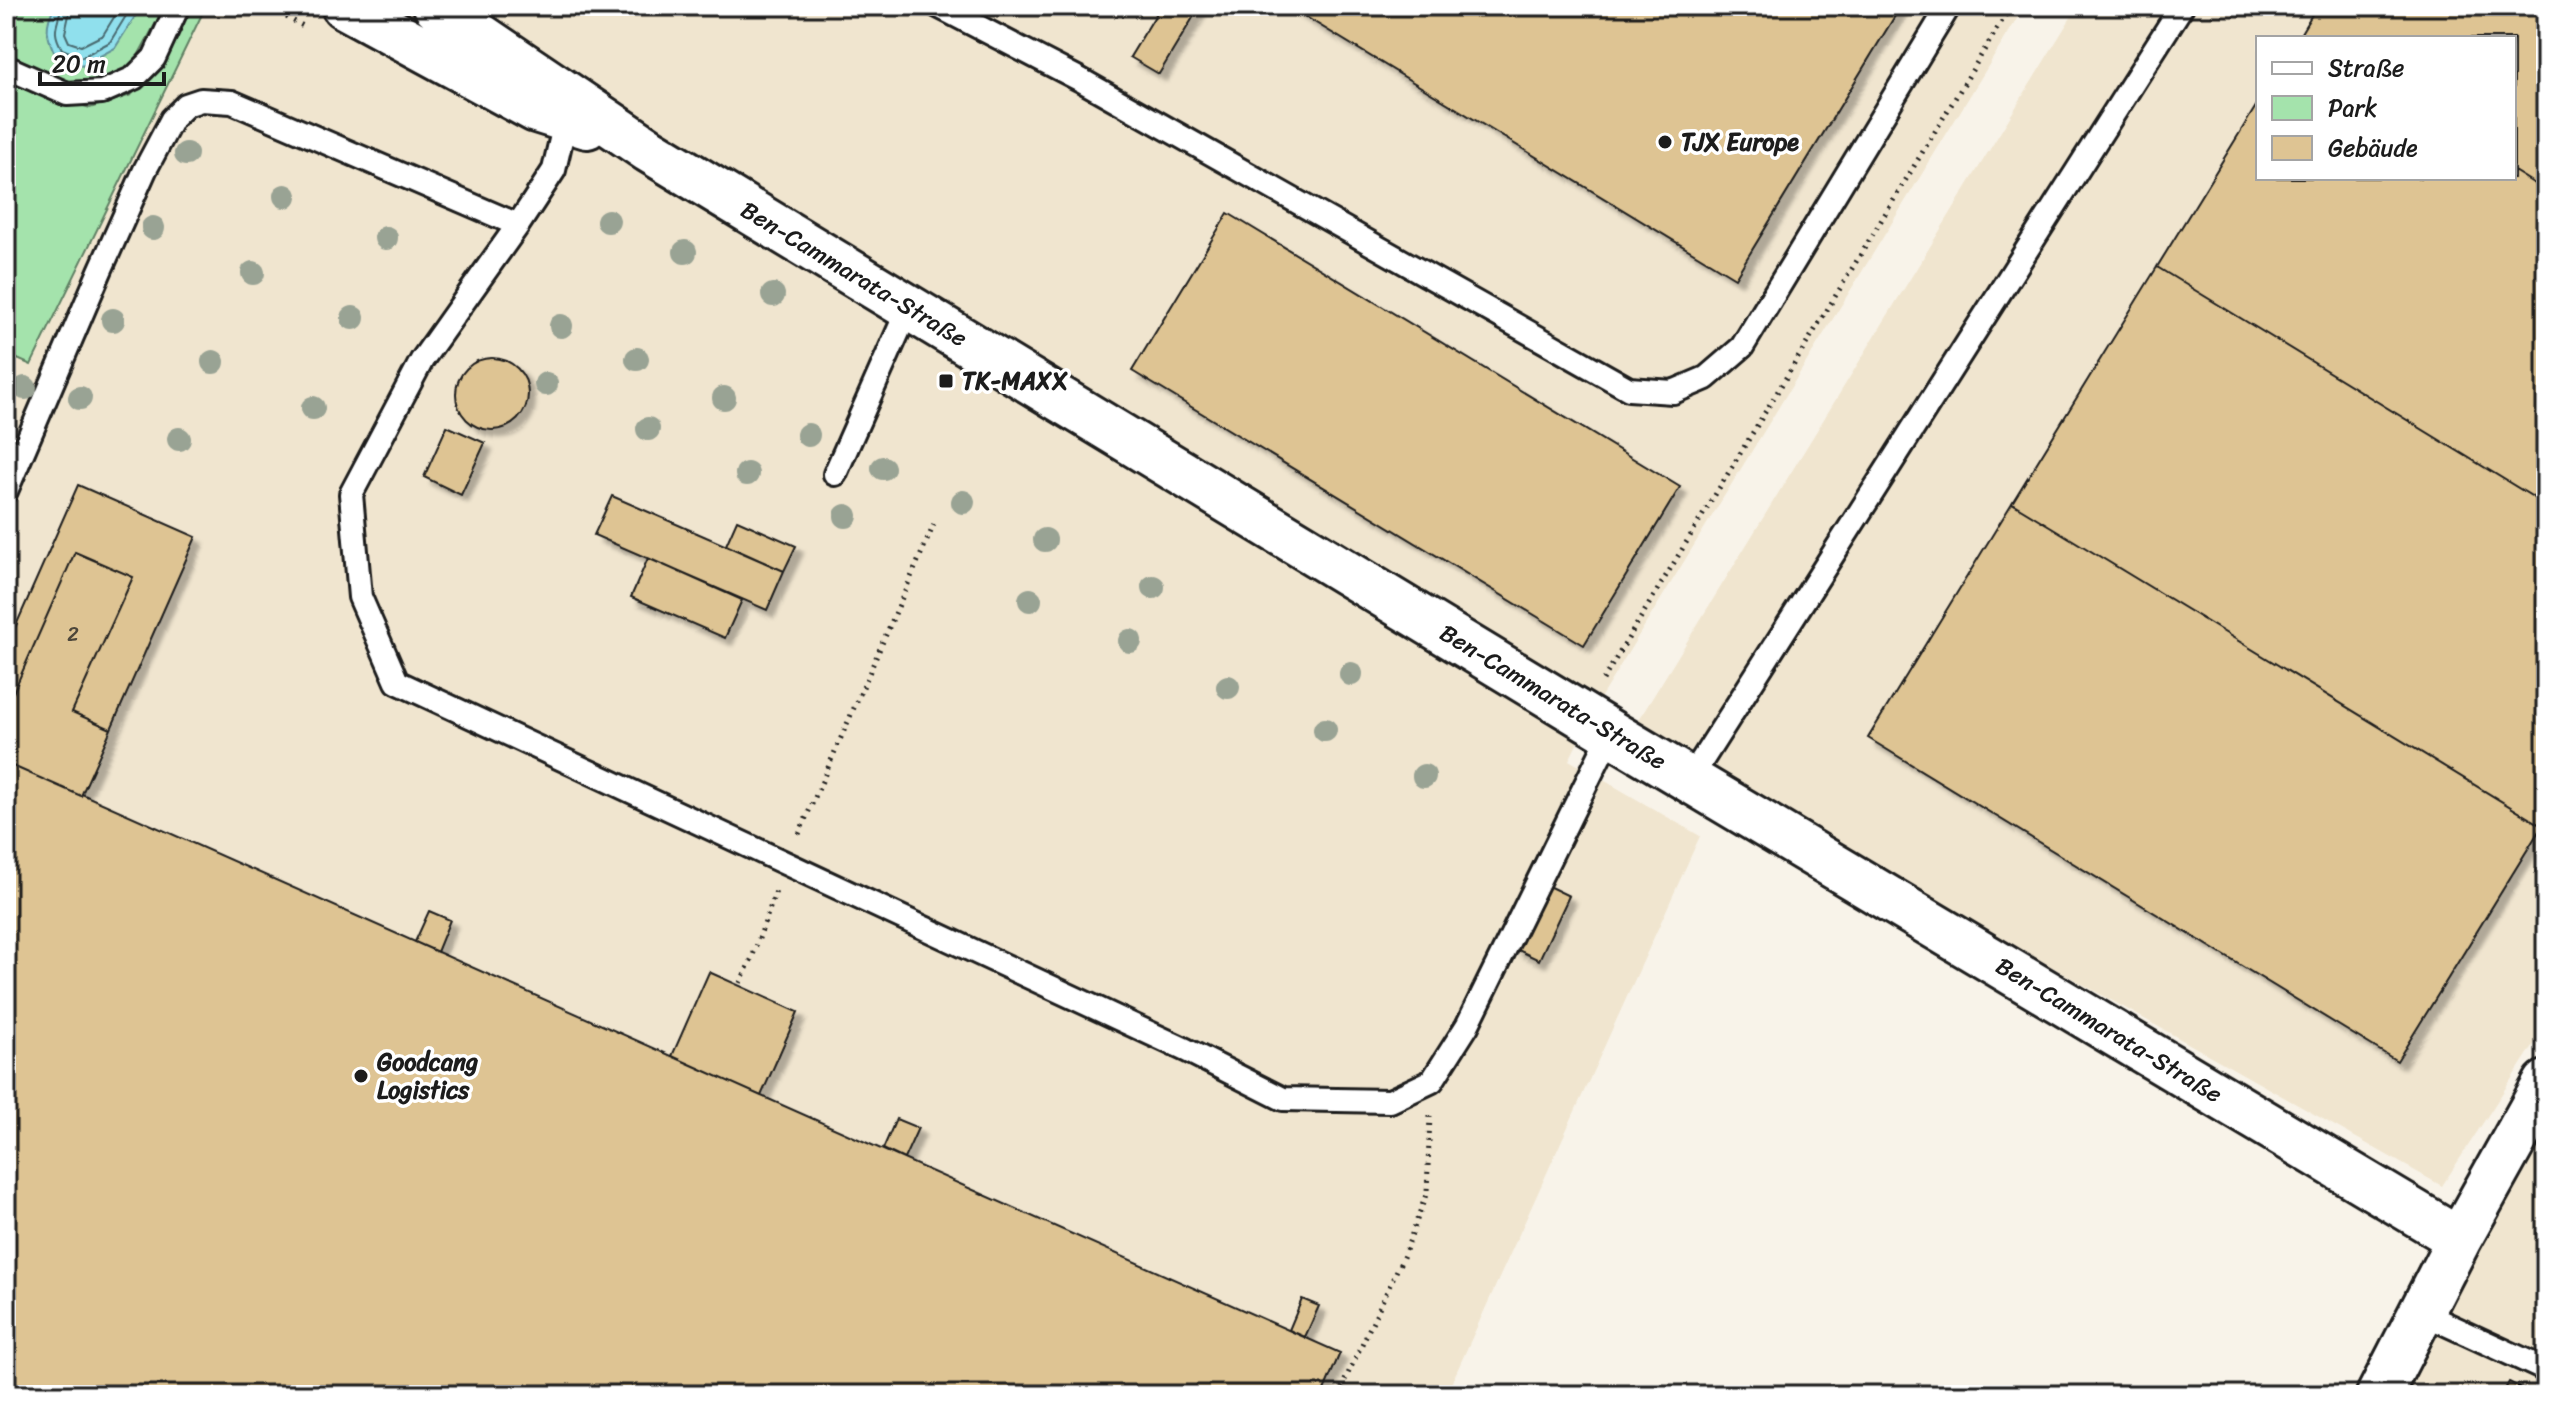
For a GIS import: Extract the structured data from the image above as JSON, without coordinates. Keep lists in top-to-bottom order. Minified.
{"streets":{"street":["Ben-Cammarata-Straße"]},"places":{"other":["TJX Europe","Goodcang Logistics"],"transit":["TK-MAXX"]},"house_numbers":["2"],"legend":["Straße","Park","Gebäude"],"scale_bar":"20 m"}
